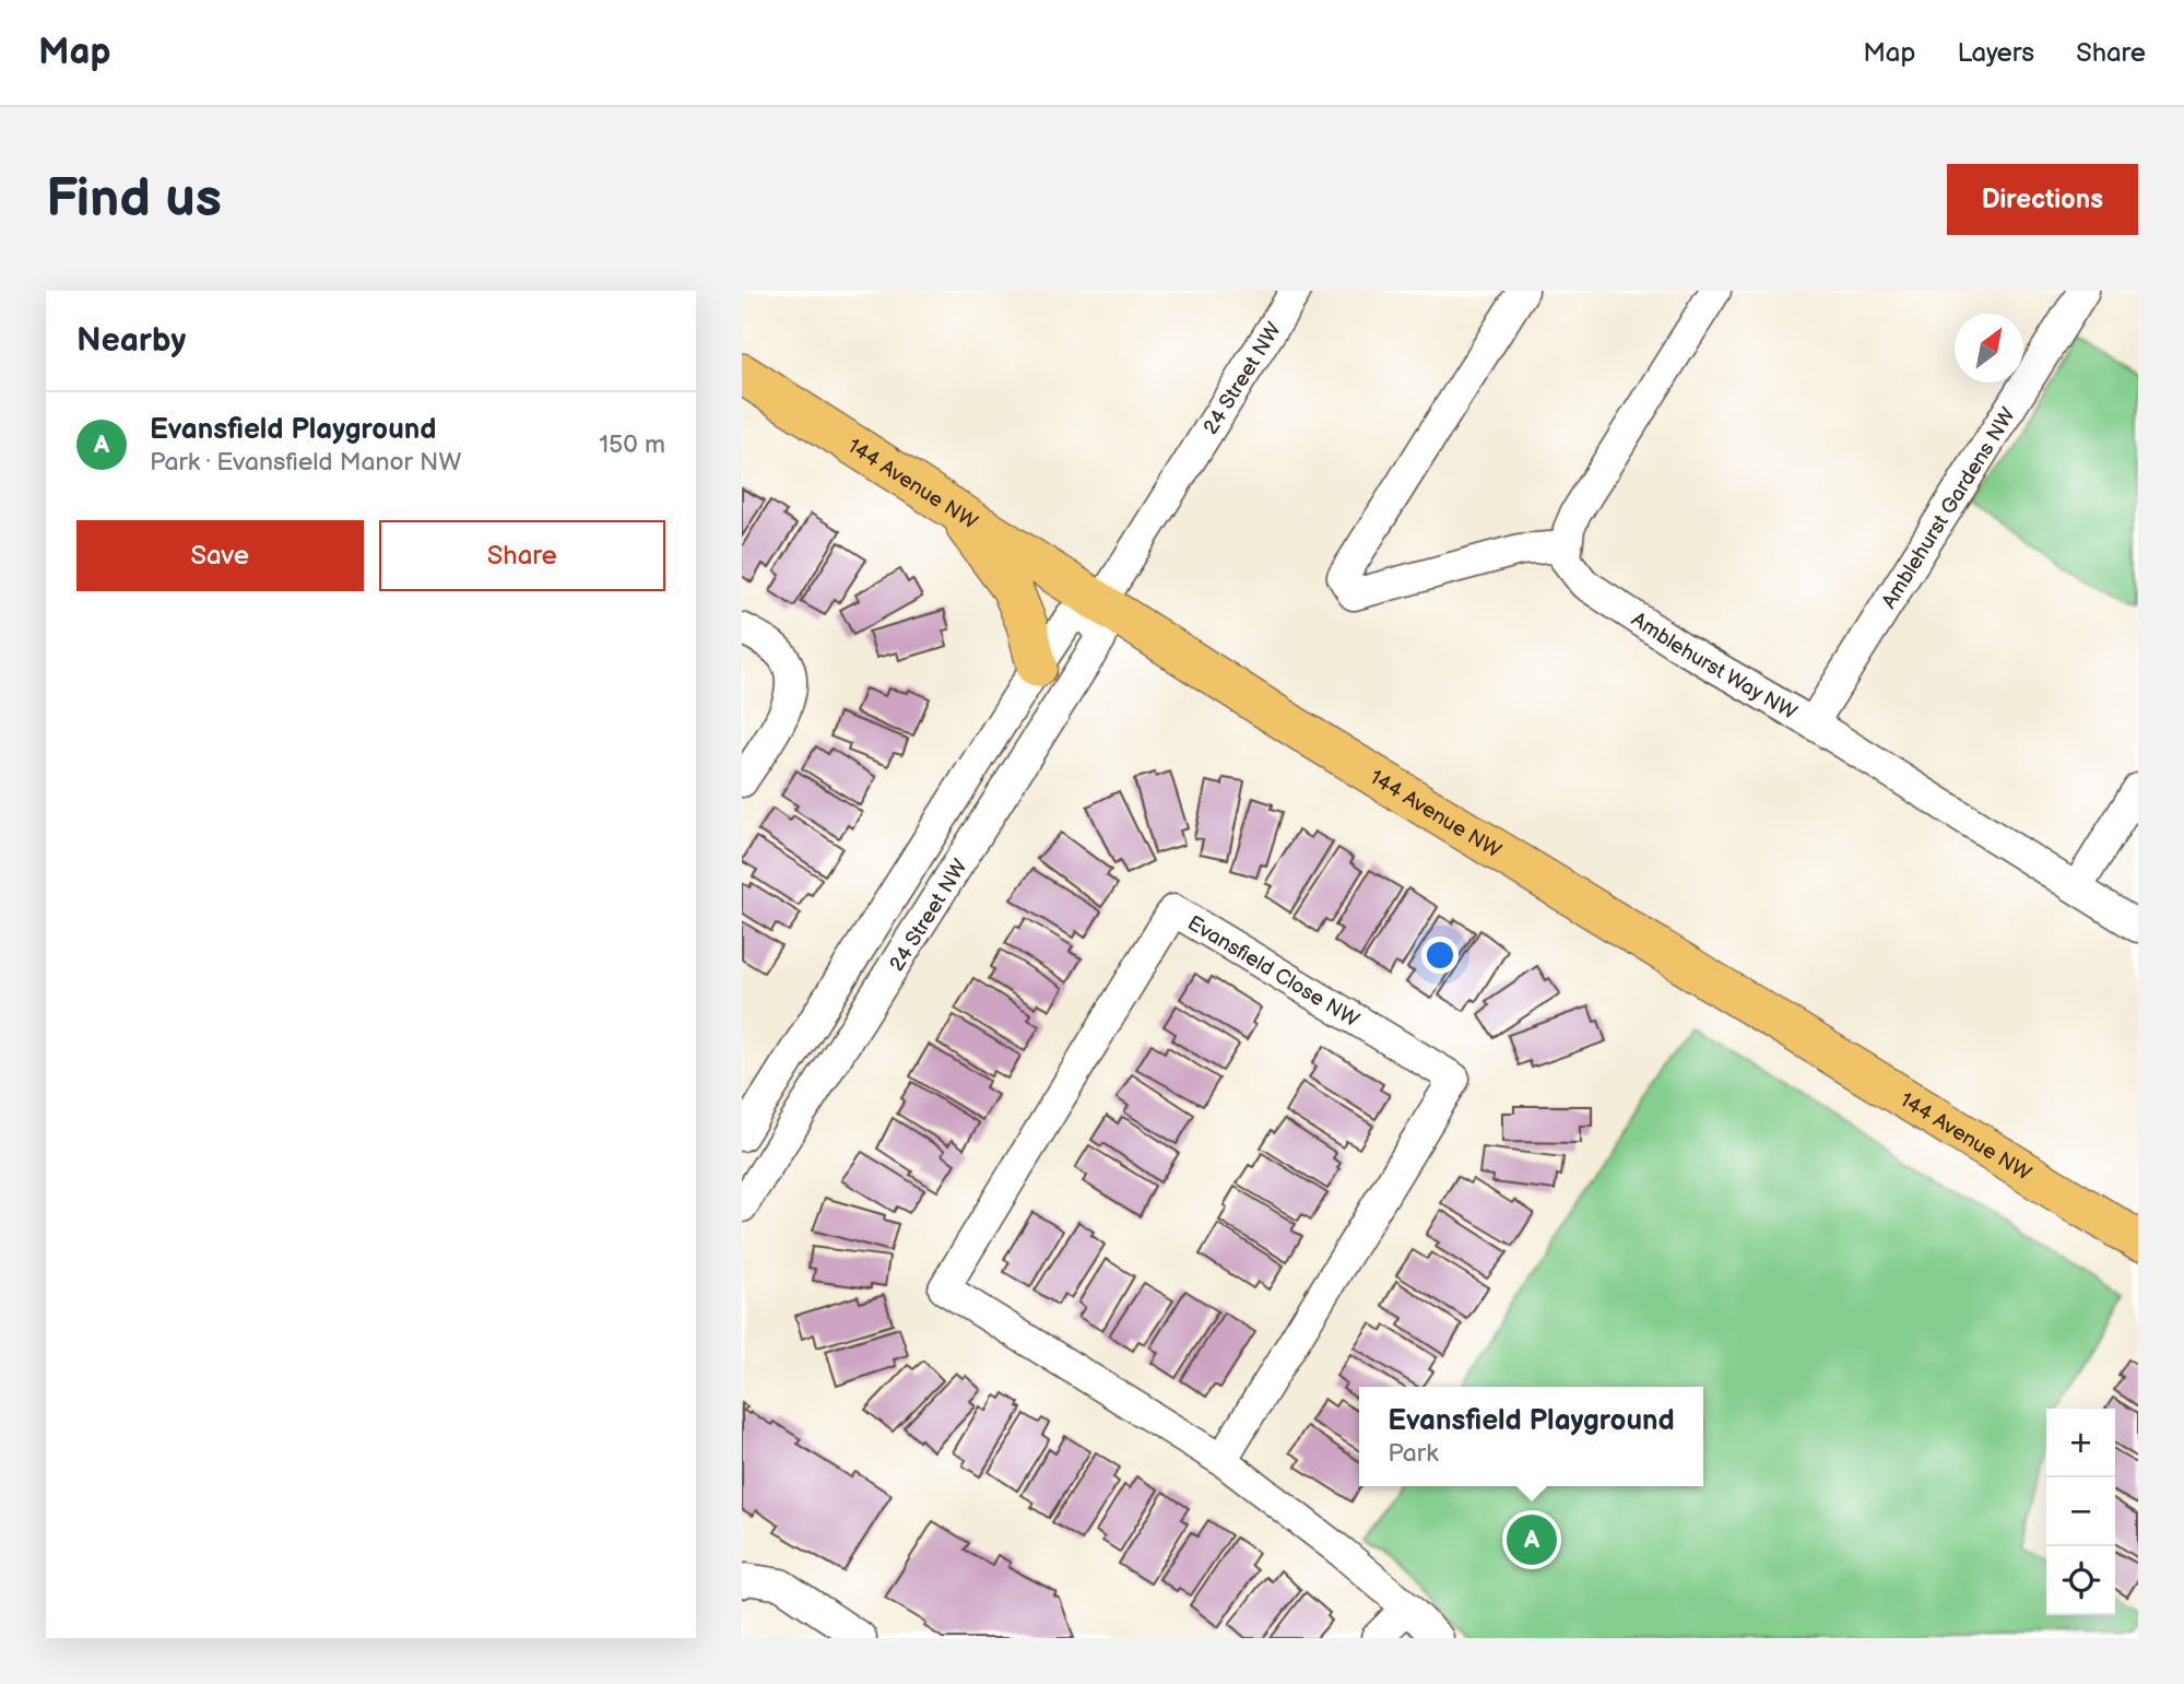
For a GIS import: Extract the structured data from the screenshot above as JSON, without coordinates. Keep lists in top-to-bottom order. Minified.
{"streets":{"main road":["144 Avenue NW"],"street":["24 Street NW","Amblehurst Gardens NW","Amblehurst Way NW","Evansfield Close NW"]},"crossings":[["24 Street NW","144 Avenue NW"],["Amblehurst Gardens NW","Amblehurst Way NW"]],"north":"top right","page":{"header":"Map","nav":["Map","Layers","Share"],"buttons":["Directions",["Save","Share"]],"title":"Find us","heading":"Nearby","list":[{"mark":"A","name":"Evansfield Playground","note":"Park · Evansfield Manor NW","value":"150 m"}],"popup":["Evansfield Playground","Park"],"map_buttons":["+","−"],"pins":"A"}}
